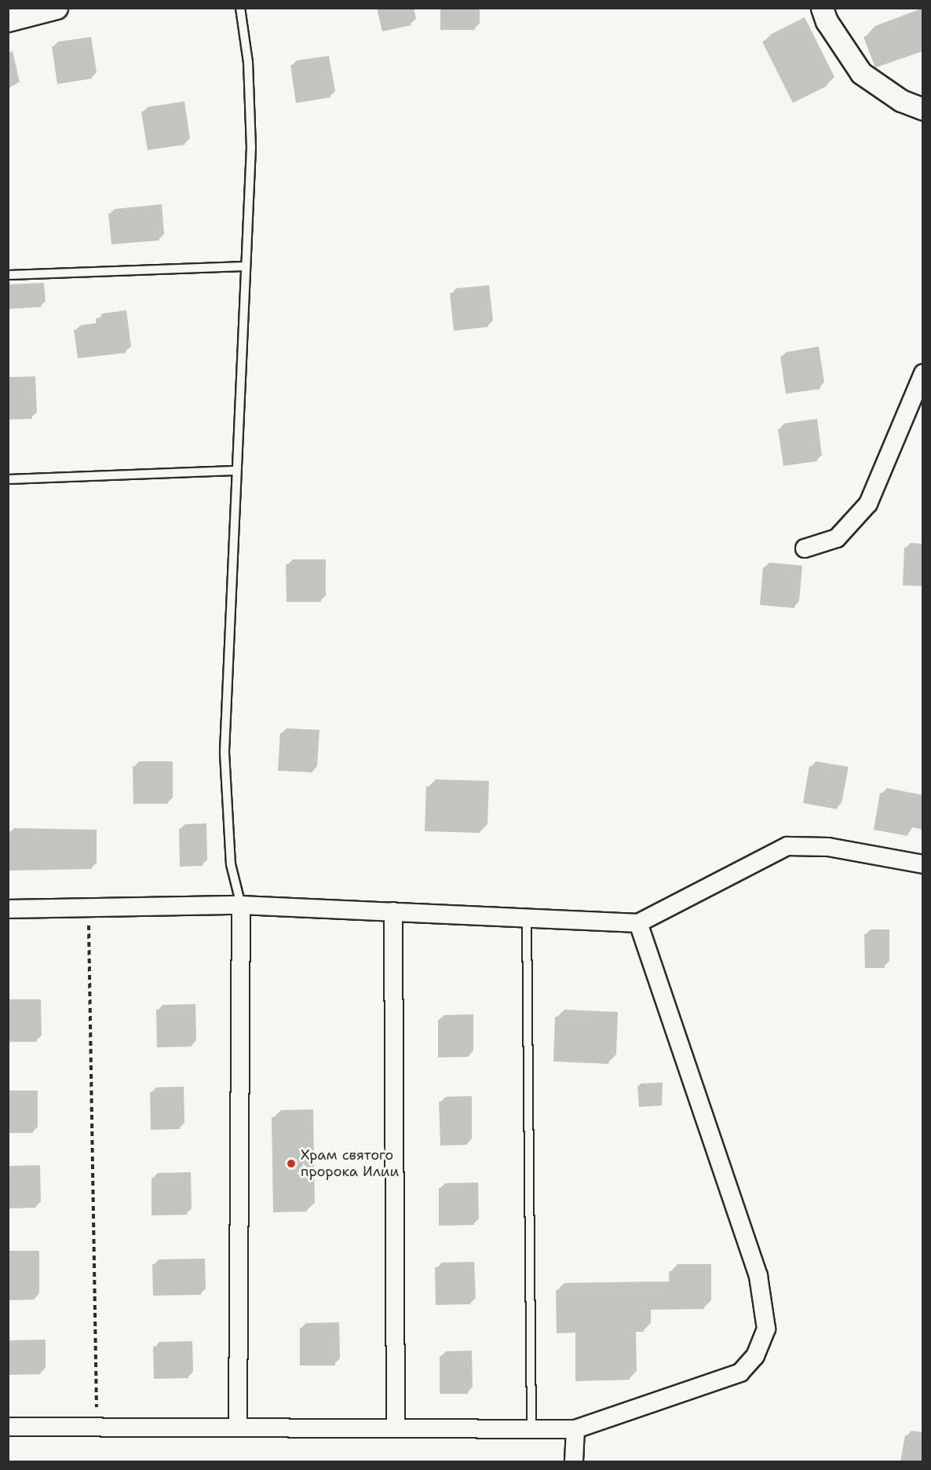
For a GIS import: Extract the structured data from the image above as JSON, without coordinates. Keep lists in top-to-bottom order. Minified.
{"places":["Храм святого пророка Илии"]}
